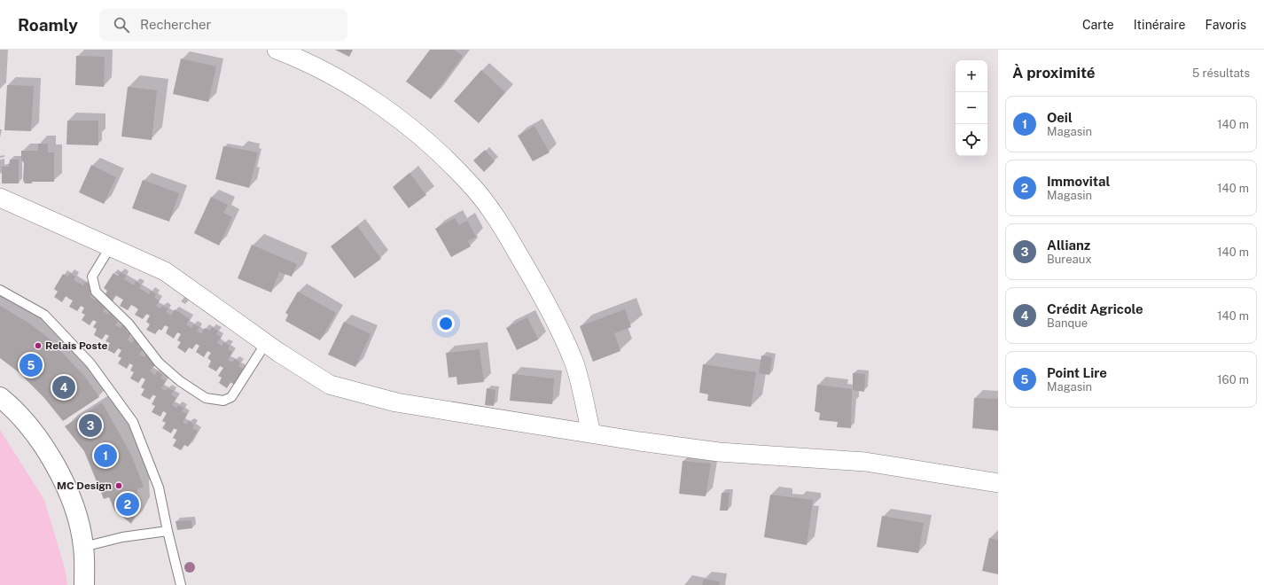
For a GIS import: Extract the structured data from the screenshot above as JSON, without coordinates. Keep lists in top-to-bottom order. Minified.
{"places":["Relais Poste","MC Design"],"page":{"header":"Roamly","search":"Rechercher","nav":["Carte","Itinéraire","Favoris"],"heading":["À proximité","5 résultats"],"map_buttons":["+","−"],"list":[{"mark":"1","name":"Oeil","note":"Magasin","value":"140 m"},{"mark":"2","name":"Immovital","note":"Magasin","value":"140 m"},{"mark":"3","name":"Allianz","note":"Bureaux","value":"140 m"},{"mark":"4","name":"Crédit Agricole","note":"Banque","value":"140 m"},{"mark":"5","name":"Point Lire","note":"Magasin","value":"160 m"}],"pins":["5","4","3","1","2"]}}
